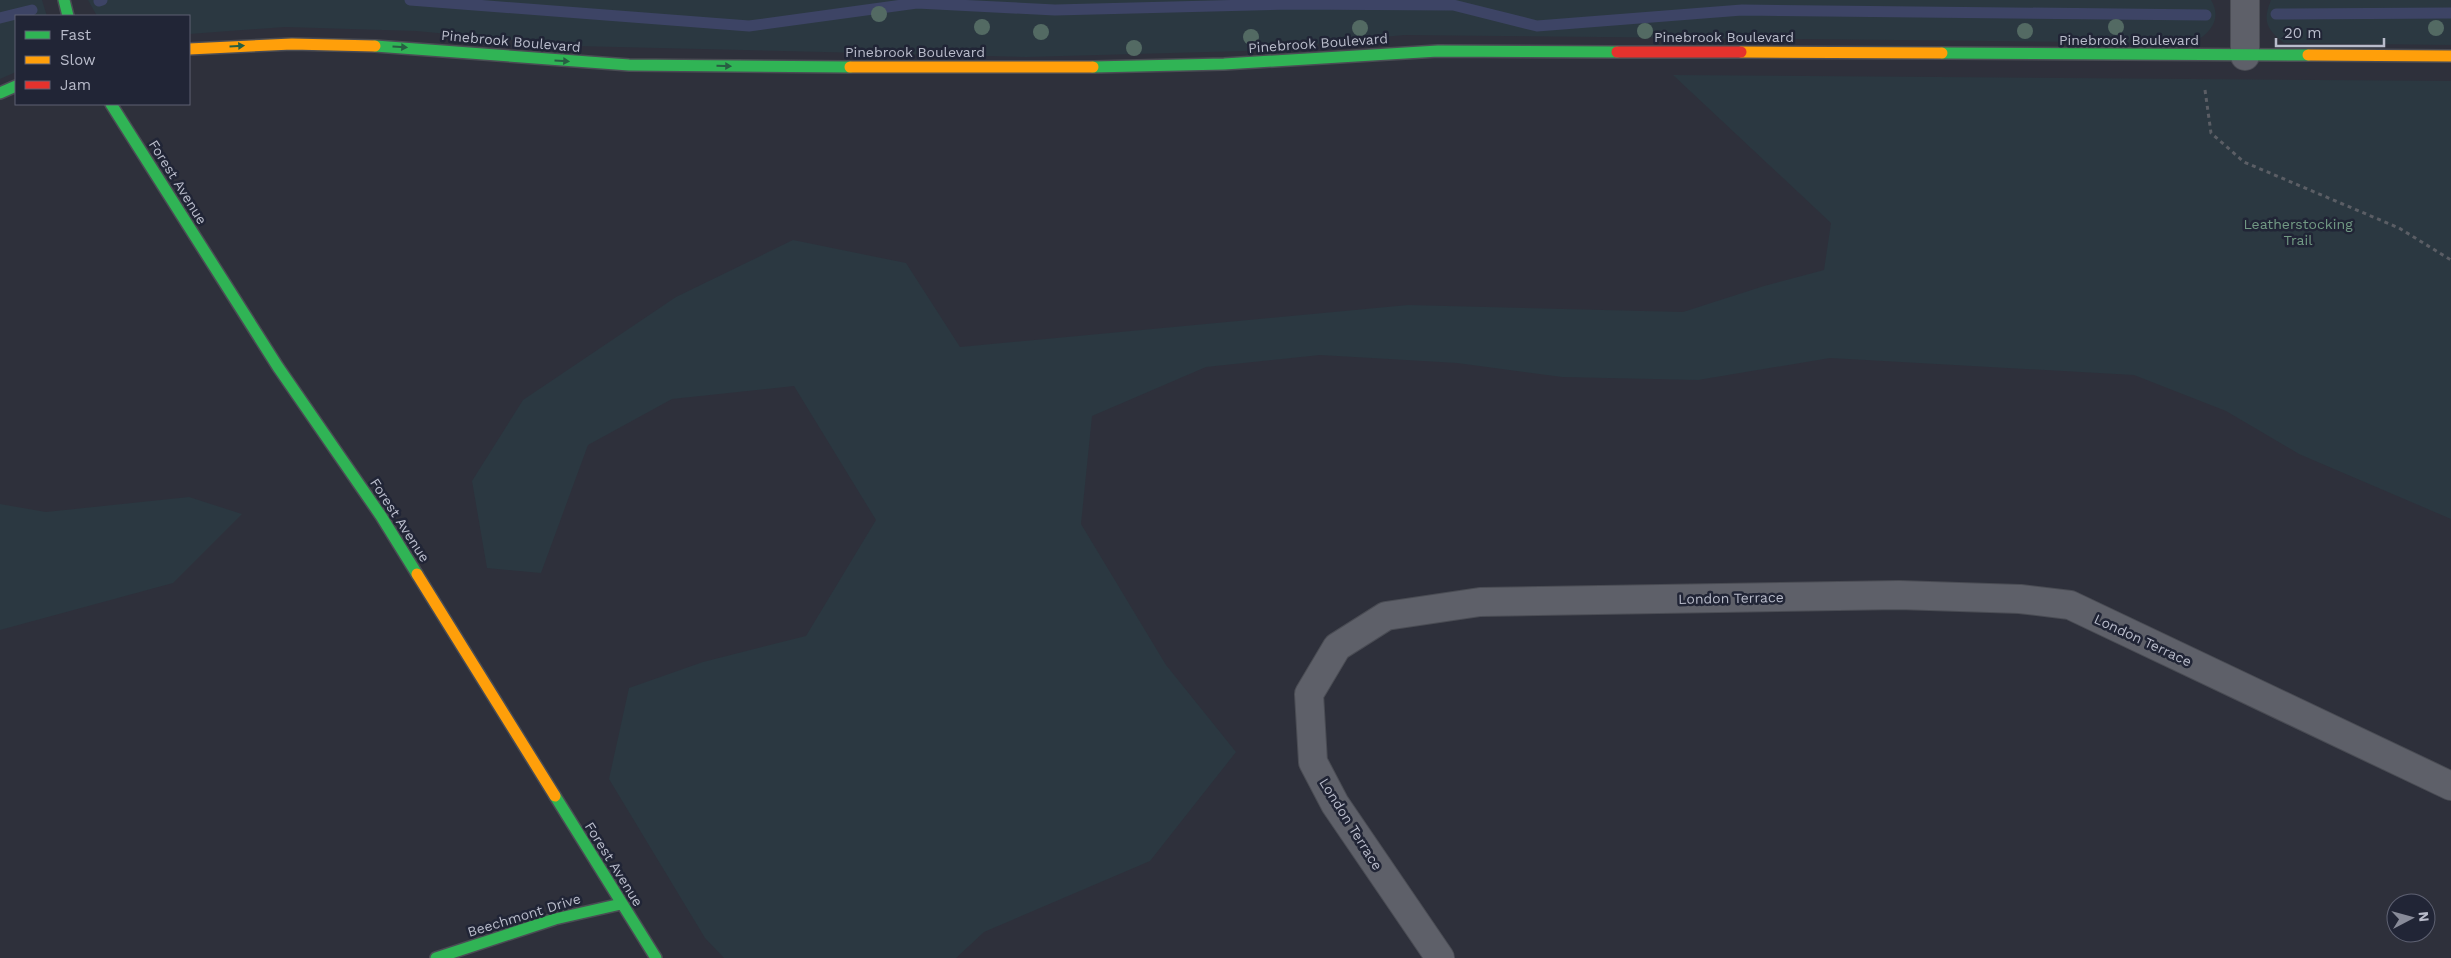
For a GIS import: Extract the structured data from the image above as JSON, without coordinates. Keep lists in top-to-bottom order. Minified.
{"streets":{"street":["Pinebrook Boulevard","Forest Avenue","London Terrace","Beechmont Drive"]},"crossings":[["Forest Avenue","Beechmont Drive"]],"one_way":["Pinebrook Boulevard"],"parks":["Leatherstocking Trail"],"legend":["Fast","Slow","Jam"],"scale_bar":"20 m","north":"right"}
